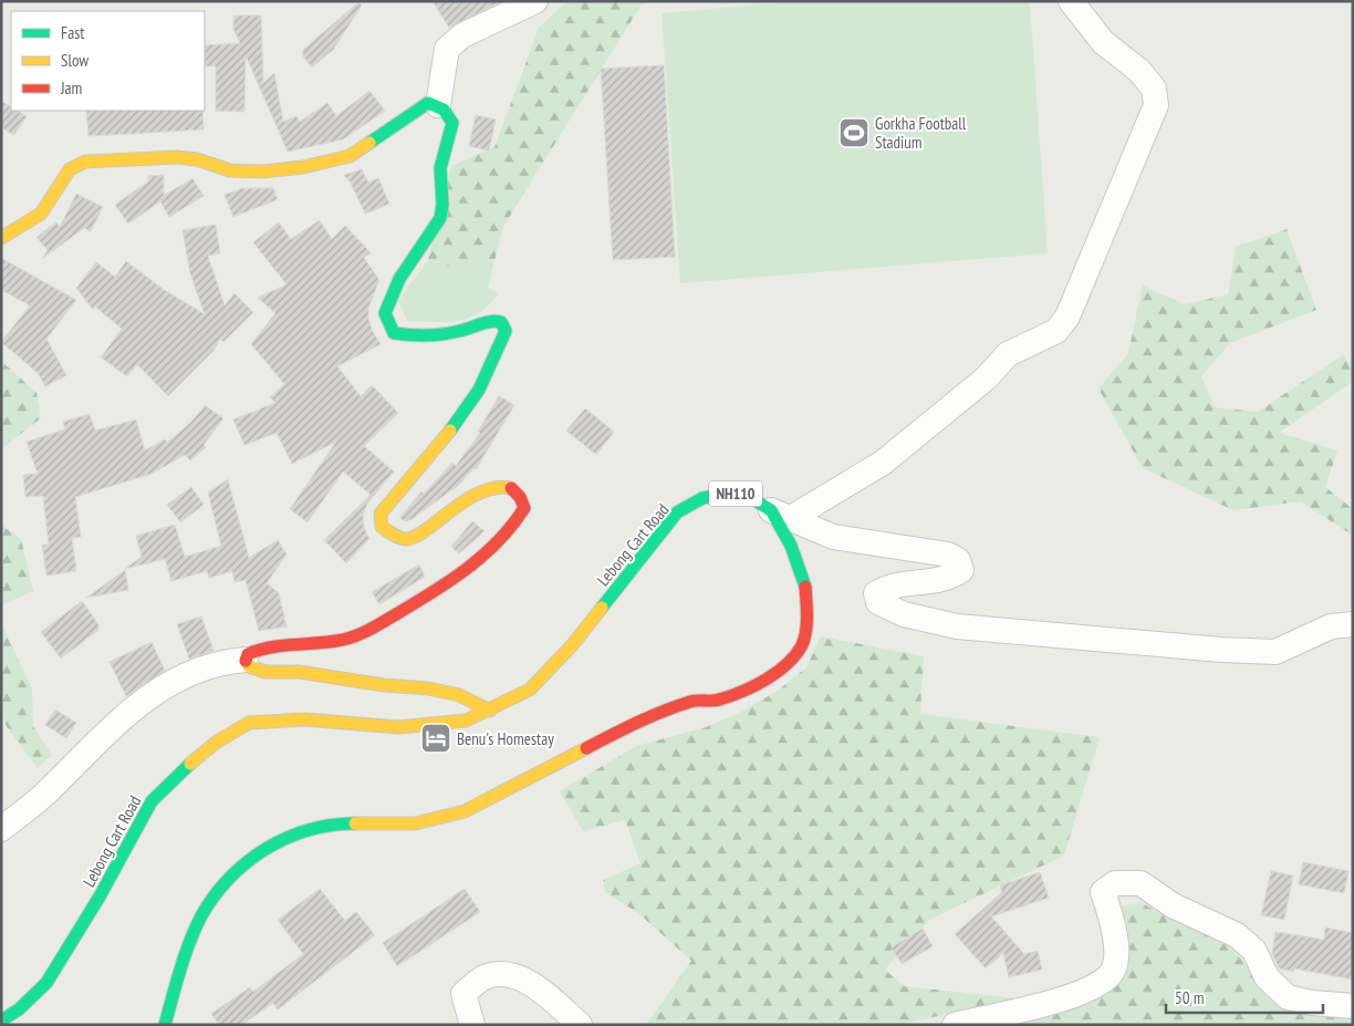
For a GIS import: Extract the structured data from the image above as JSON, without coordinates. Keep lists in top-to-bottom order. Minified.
{"streets":{"main road":["NH110","Lebong Cart Road"]},"crossings":[["NH110","Lebong Cart Road"]],"places":{"sports":["Gorkha Football Stadium"],"hotel":["Benu's Homestay"]},"legend":["Fast","Slow","Jam"],"scale_bar":"50 m"}
